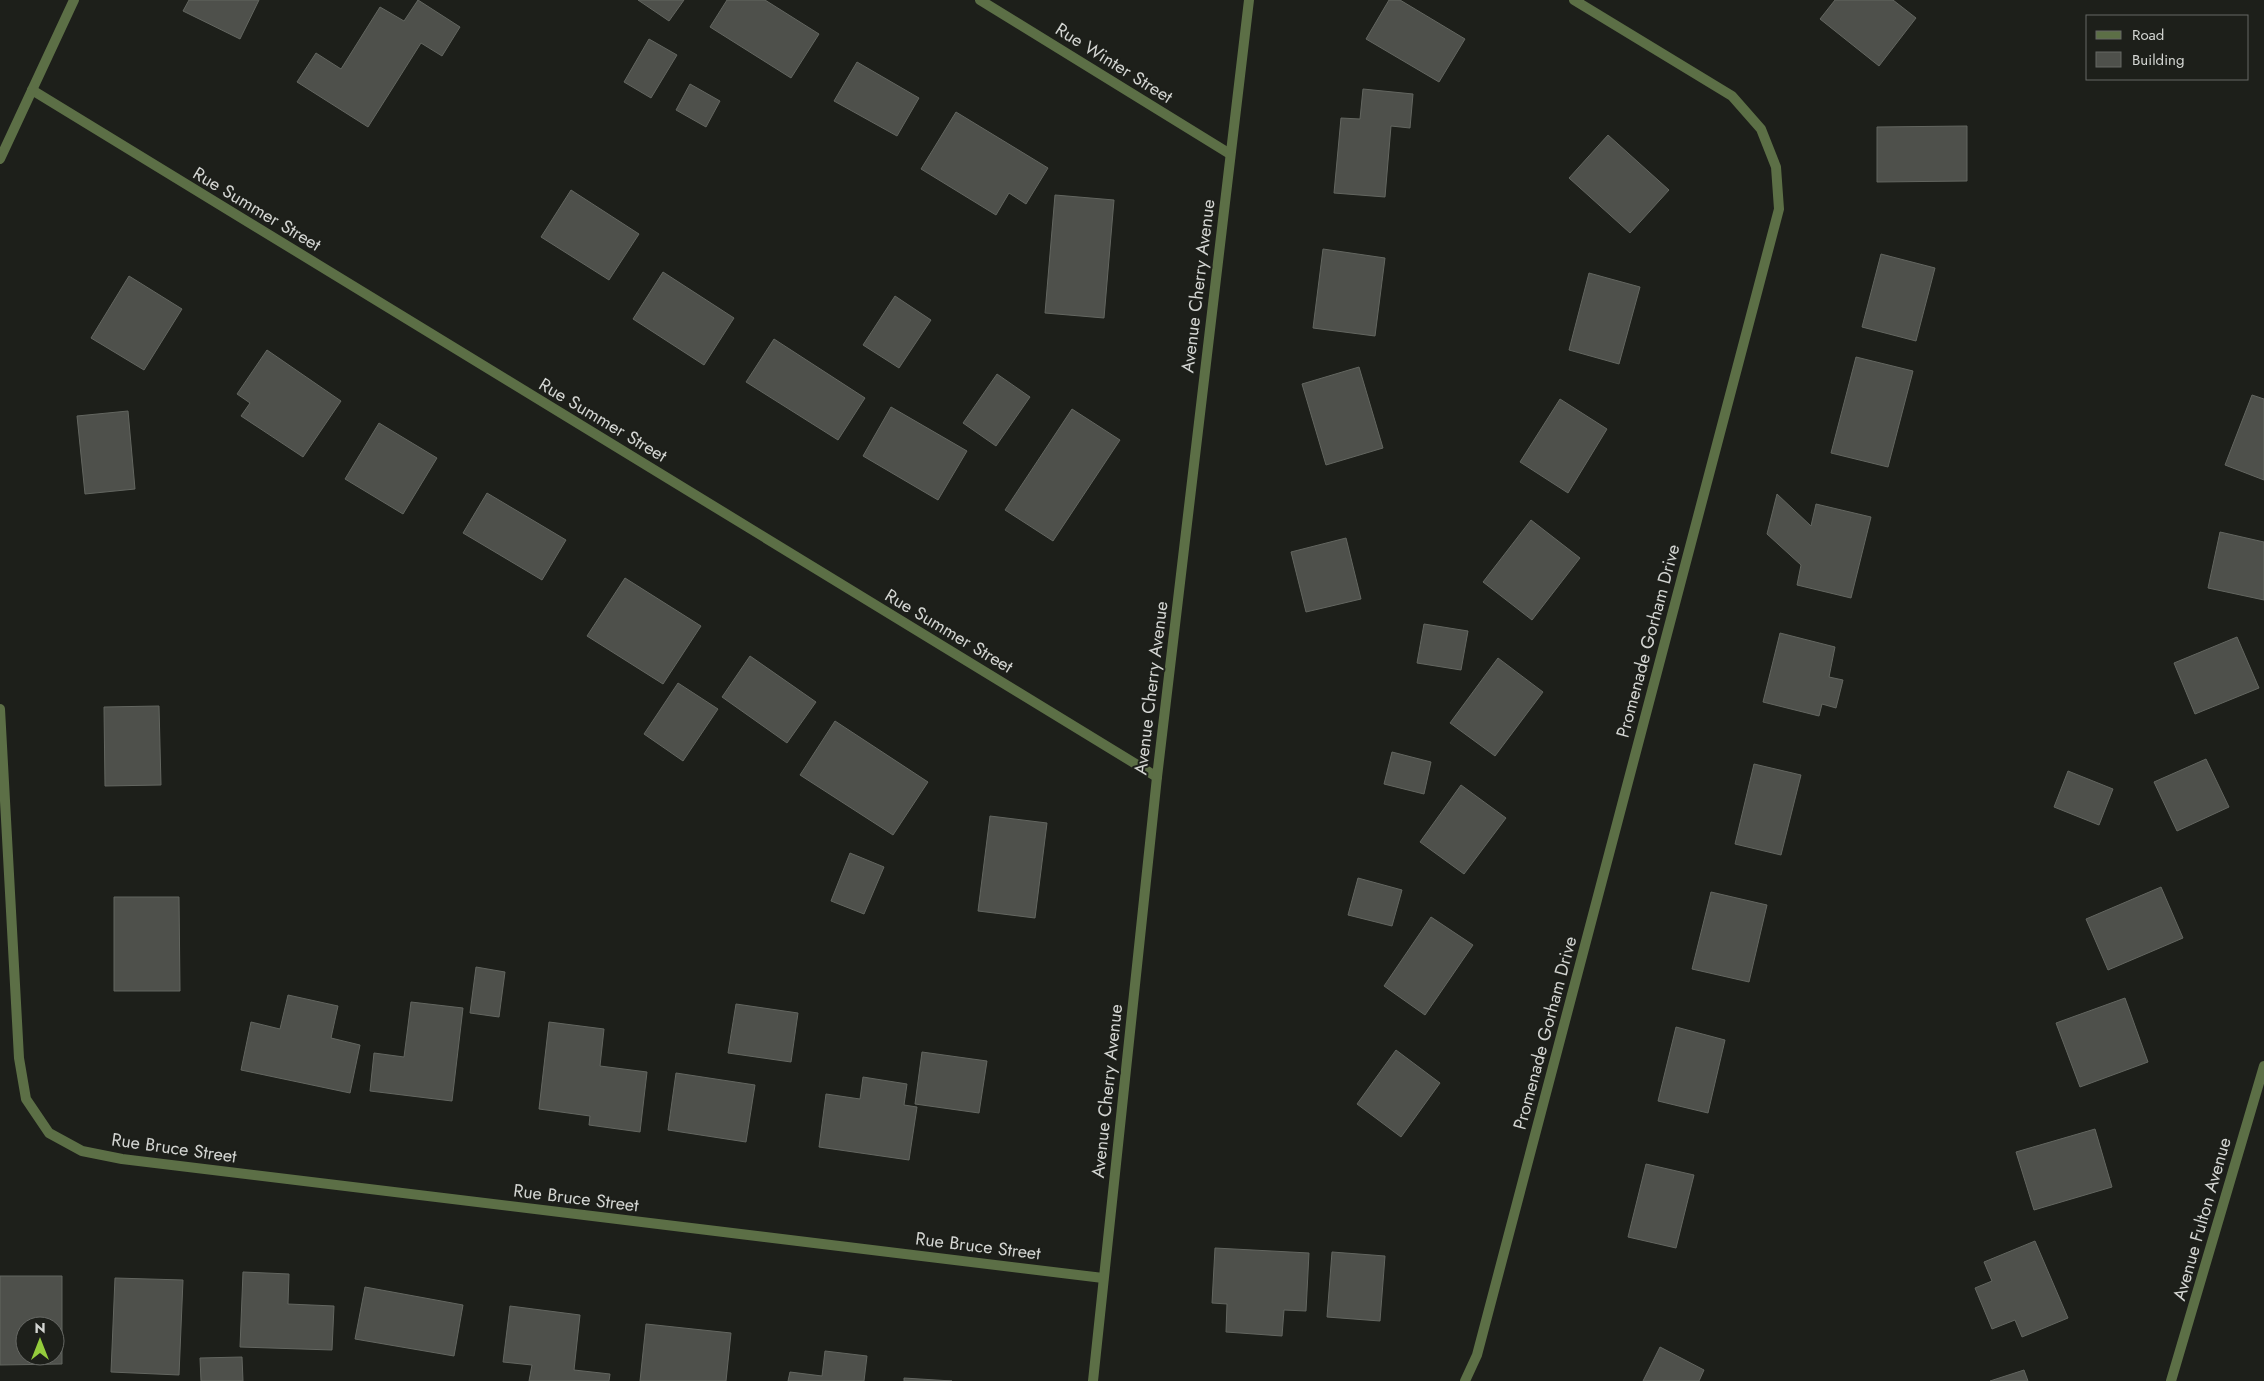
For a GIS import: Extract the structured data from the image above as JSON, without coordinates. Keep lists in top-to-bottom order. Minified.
{"streets":{"street":["Rue Winter Street","Rue Summer Street","Avenue Cherry Avenue","Promenade Gorham Drive","Rue Bruce Street","Avenue Fulton Avenue"]},"crossings":[["Rue Winter Street","Avenue Cherry Avenue"],["Rue Summer Street","Avenue Cherry Avenue"],["Avenue Cherry Avenue","Rue Bruce Street"]],"legend":["Road","Building"],"north":"top"}
